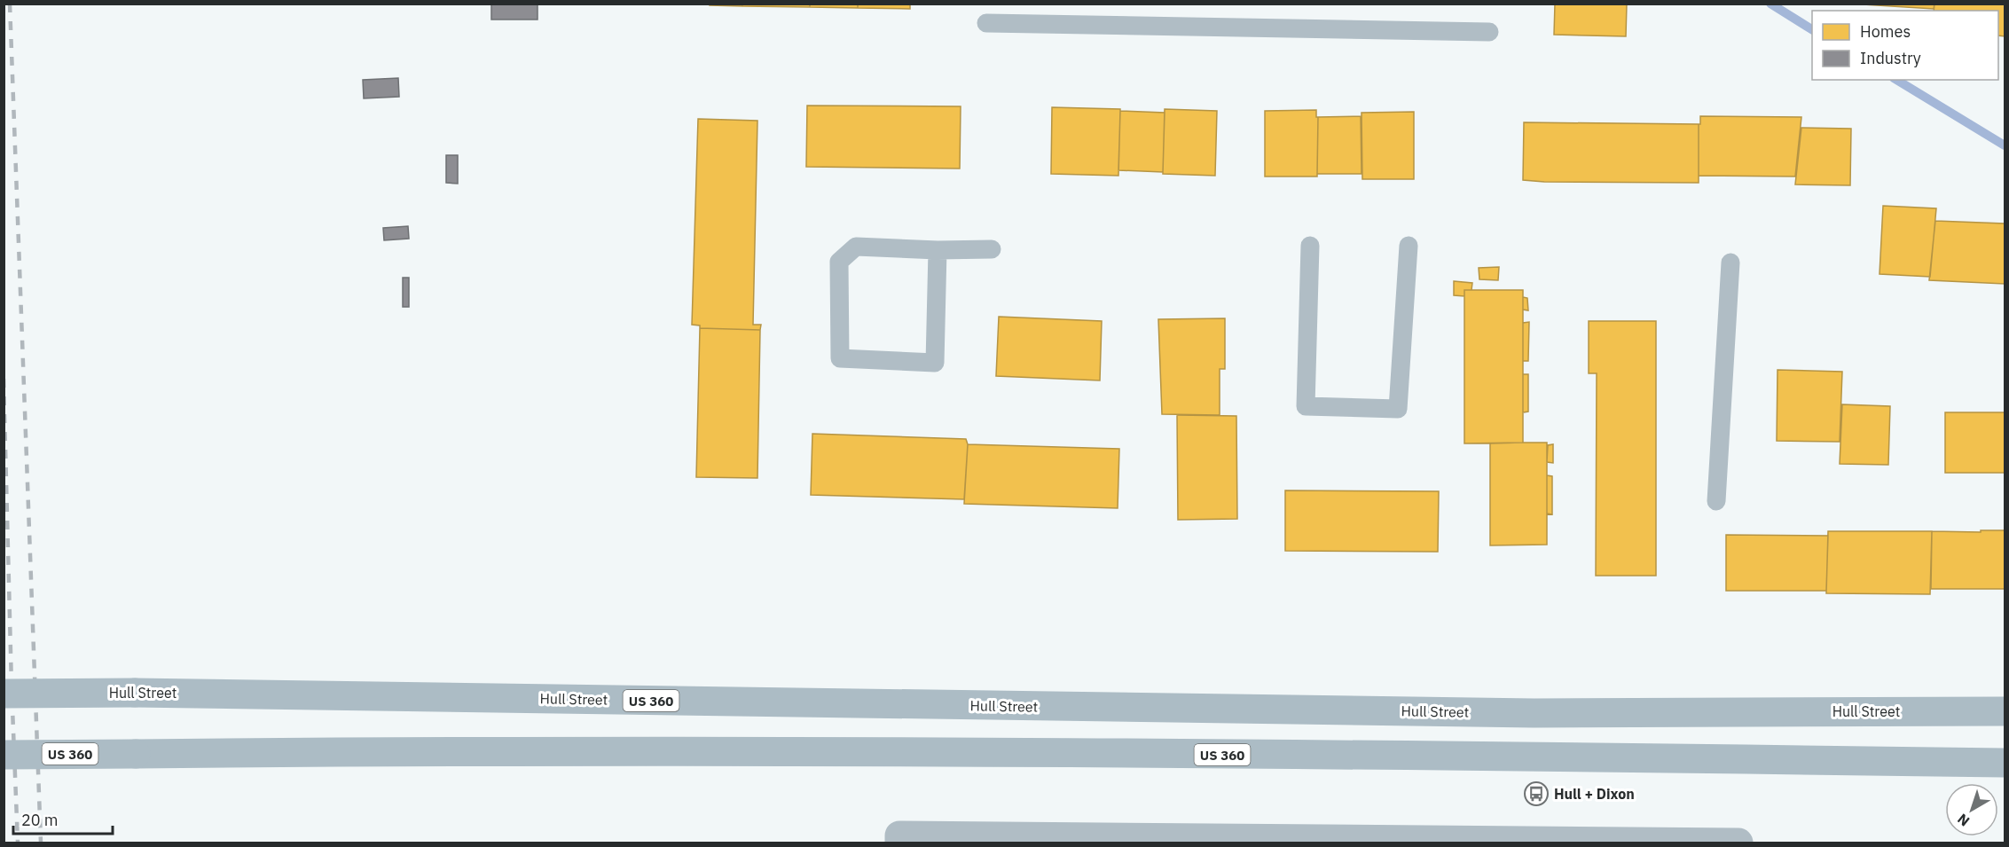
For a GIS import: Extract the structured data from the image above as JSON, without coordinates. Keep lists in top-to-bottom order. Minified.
{"streets":{"main road":["Hull Street","US 360"]},"places":{"bus stop":["Hull + Dixon"]},"legend":["Homes","Industry"],"scale_bar":"20 m","north":"bottom left"}
